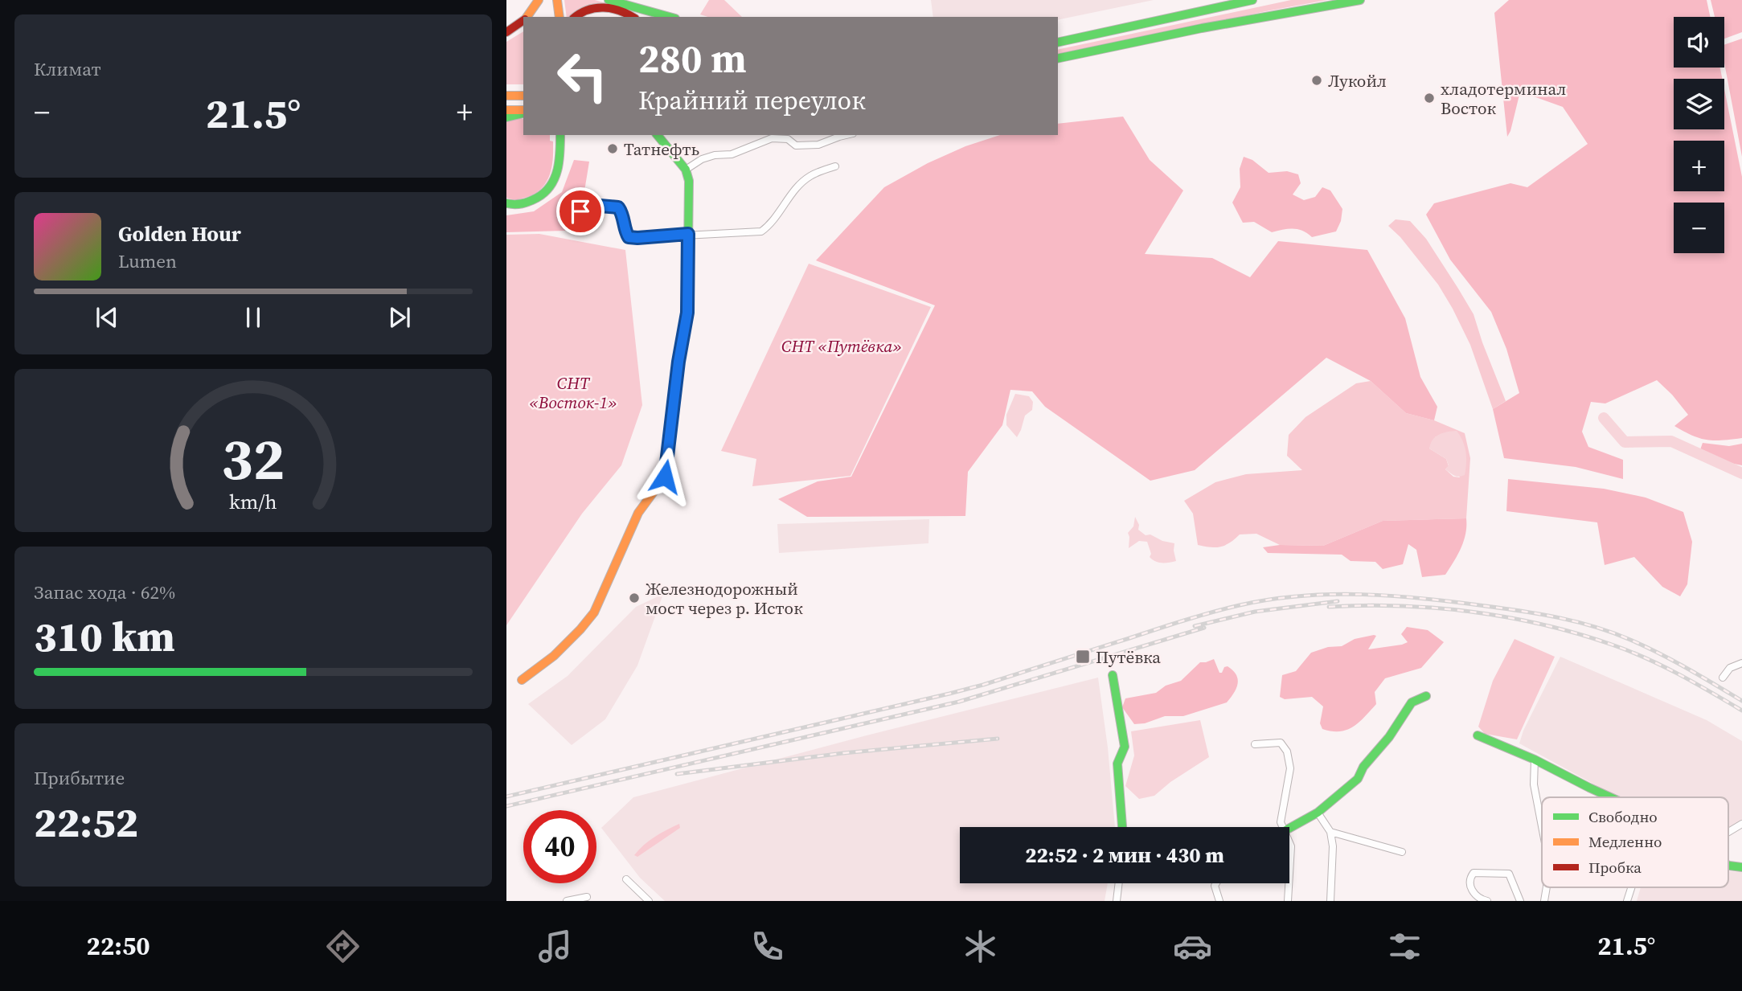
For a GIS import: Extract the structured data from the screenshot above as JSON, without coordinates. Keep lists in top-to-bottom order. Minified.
{"parks":["СНТ «Путёвка»","СНТ «Восток-1»"],"places":{"other":["Лукойл","хладотерминал Восток","Татнефть","Железнодорожный мост через р. Исток"],"transit":["Путёвка"]},"legend":["Свободно","Медленно","Пробка"],"page":{"tile":["Климат",["Запас хода · 62%","310 km"],["Прибытие","22:52"]],"map_buttons":["+","−"],"turn":["280 m","Крайний переулок"],"heat":["−","21.5°","+"],"song":["Golden Hour","Lumen"],"limit":"40","trip":"22:52 · 2 мин · 430 m","tabs":["22:50","21.5°"],"gauge":["32","km/h"]}}
